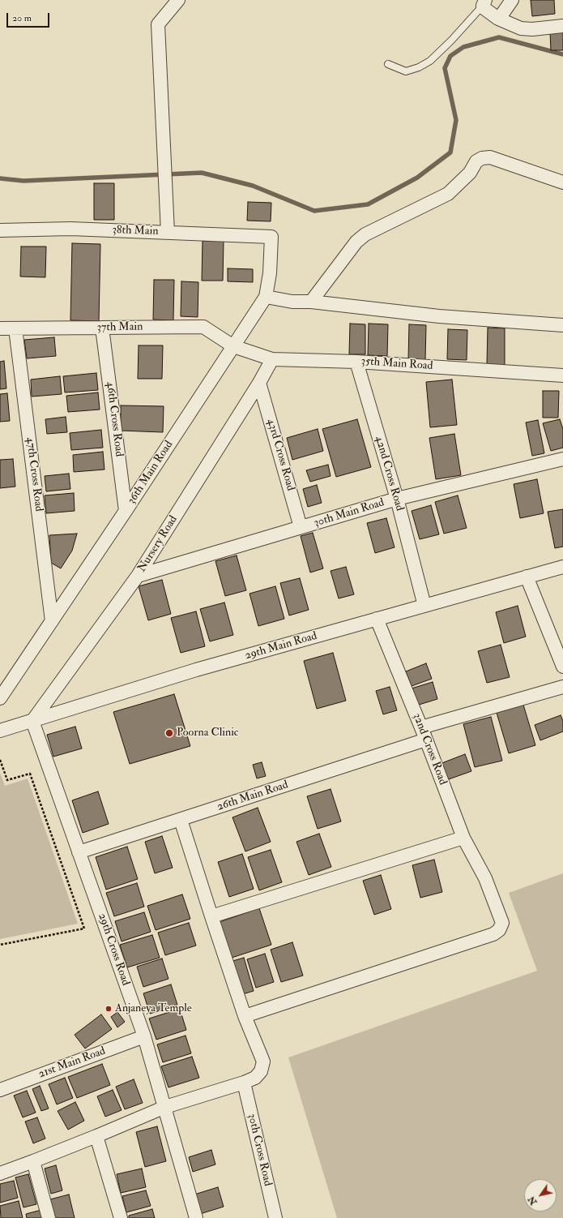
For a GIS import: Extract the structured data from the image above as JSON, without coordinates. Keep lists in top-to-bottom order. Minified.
{"streets":{"street":["38th Main","37th Main","35th Main Road","46th Cross Road","43rd Cross Road","36th Main Road","42nd Cross Road","47th Cross Road","30th Main Road","Nursery Road","29th Main Road","32nd Cross Road","26th Main Road","29th Cross Road","21st Main Road","30th Cross Road"]},"crossings":[["38th Main","36th Main Road"],["37th Main","35th Main Road"],["37th Main","46th Cross Road"],["37th Main","36th Main Road"],["37th Main","47th Cross Road"],["35th Main Road","36th Main Road"],["35th Main Road","42nd Cross Road"],["35th Main Road","Nursery Road"],["46th Cross Road","36th Main Road"],["43rd Cross Road","30th Main Road"],["43rd Cross Road","Nursery Road"],["36th Main Road","47th Cross Road"],["42nd Cross Road","30th Main Road"],["42nd Cross Road","29th Main Road"],["30th Main Road","Nursery Road"],["Nursery Road","29th Main Road"],["Nursery Road","29th Cross Road"],["29th Main Road","32nd Cross Road"],["29th Main Road","29th Cross Road"],["32nd Cross Road","26th Main Road"],["26th Main Road","29th Cross Road"],["29th Cross Road","21st Main Road"]],"places":["Poorna Clinic","Anjaneya Temple"],"scale_bar":"20 m","north":"bottom left"}
